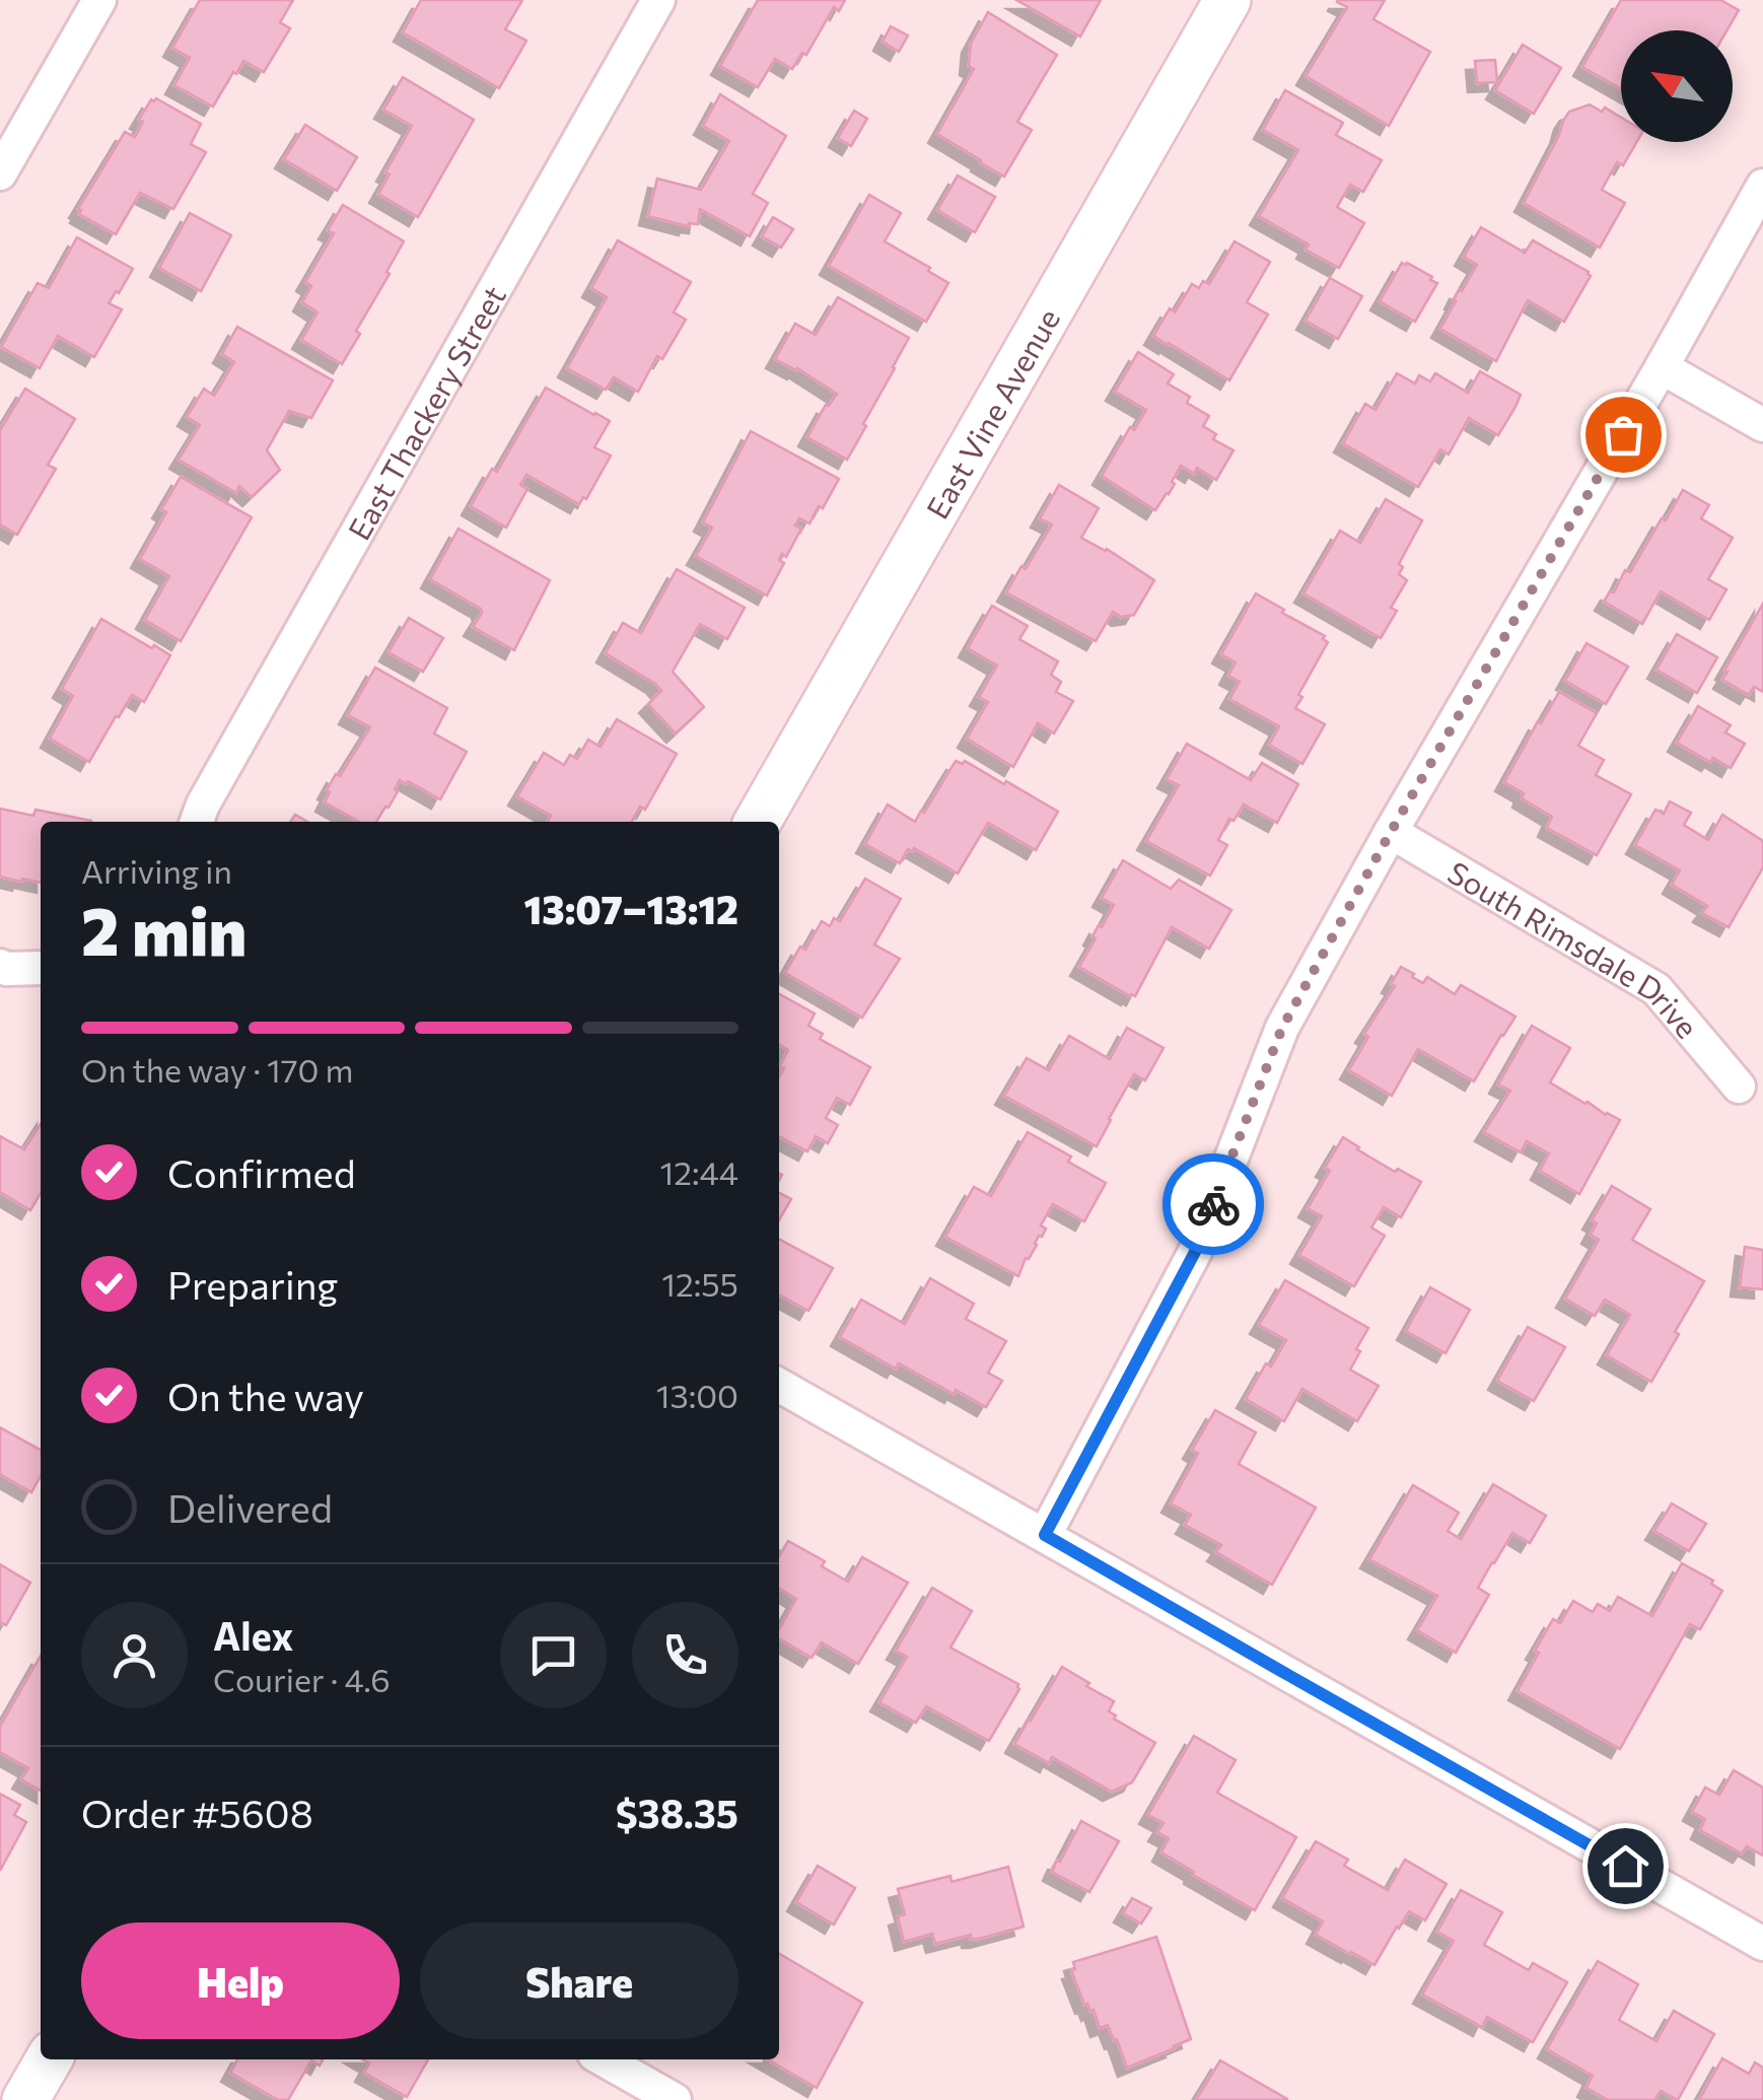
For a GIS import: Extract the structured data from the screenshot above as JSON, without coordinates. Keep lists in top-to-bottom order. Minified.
{"streets":{"street":["East Thackery Street","East Vine Avenue","South Rimsdale Drive"]},"north":"top left","page":{"heading":["2 min","Arriving in","13:07–13:12"],"panel":["Alex","Courier · 4.6","Order #5608","$38.35"],"bar":"On the way · 170 m","list":[["Confirmed","12:44"],["Preparing","12:55"],["On the way","13:00"],"Delivered"],"buttons":["Help","Share"]}}
